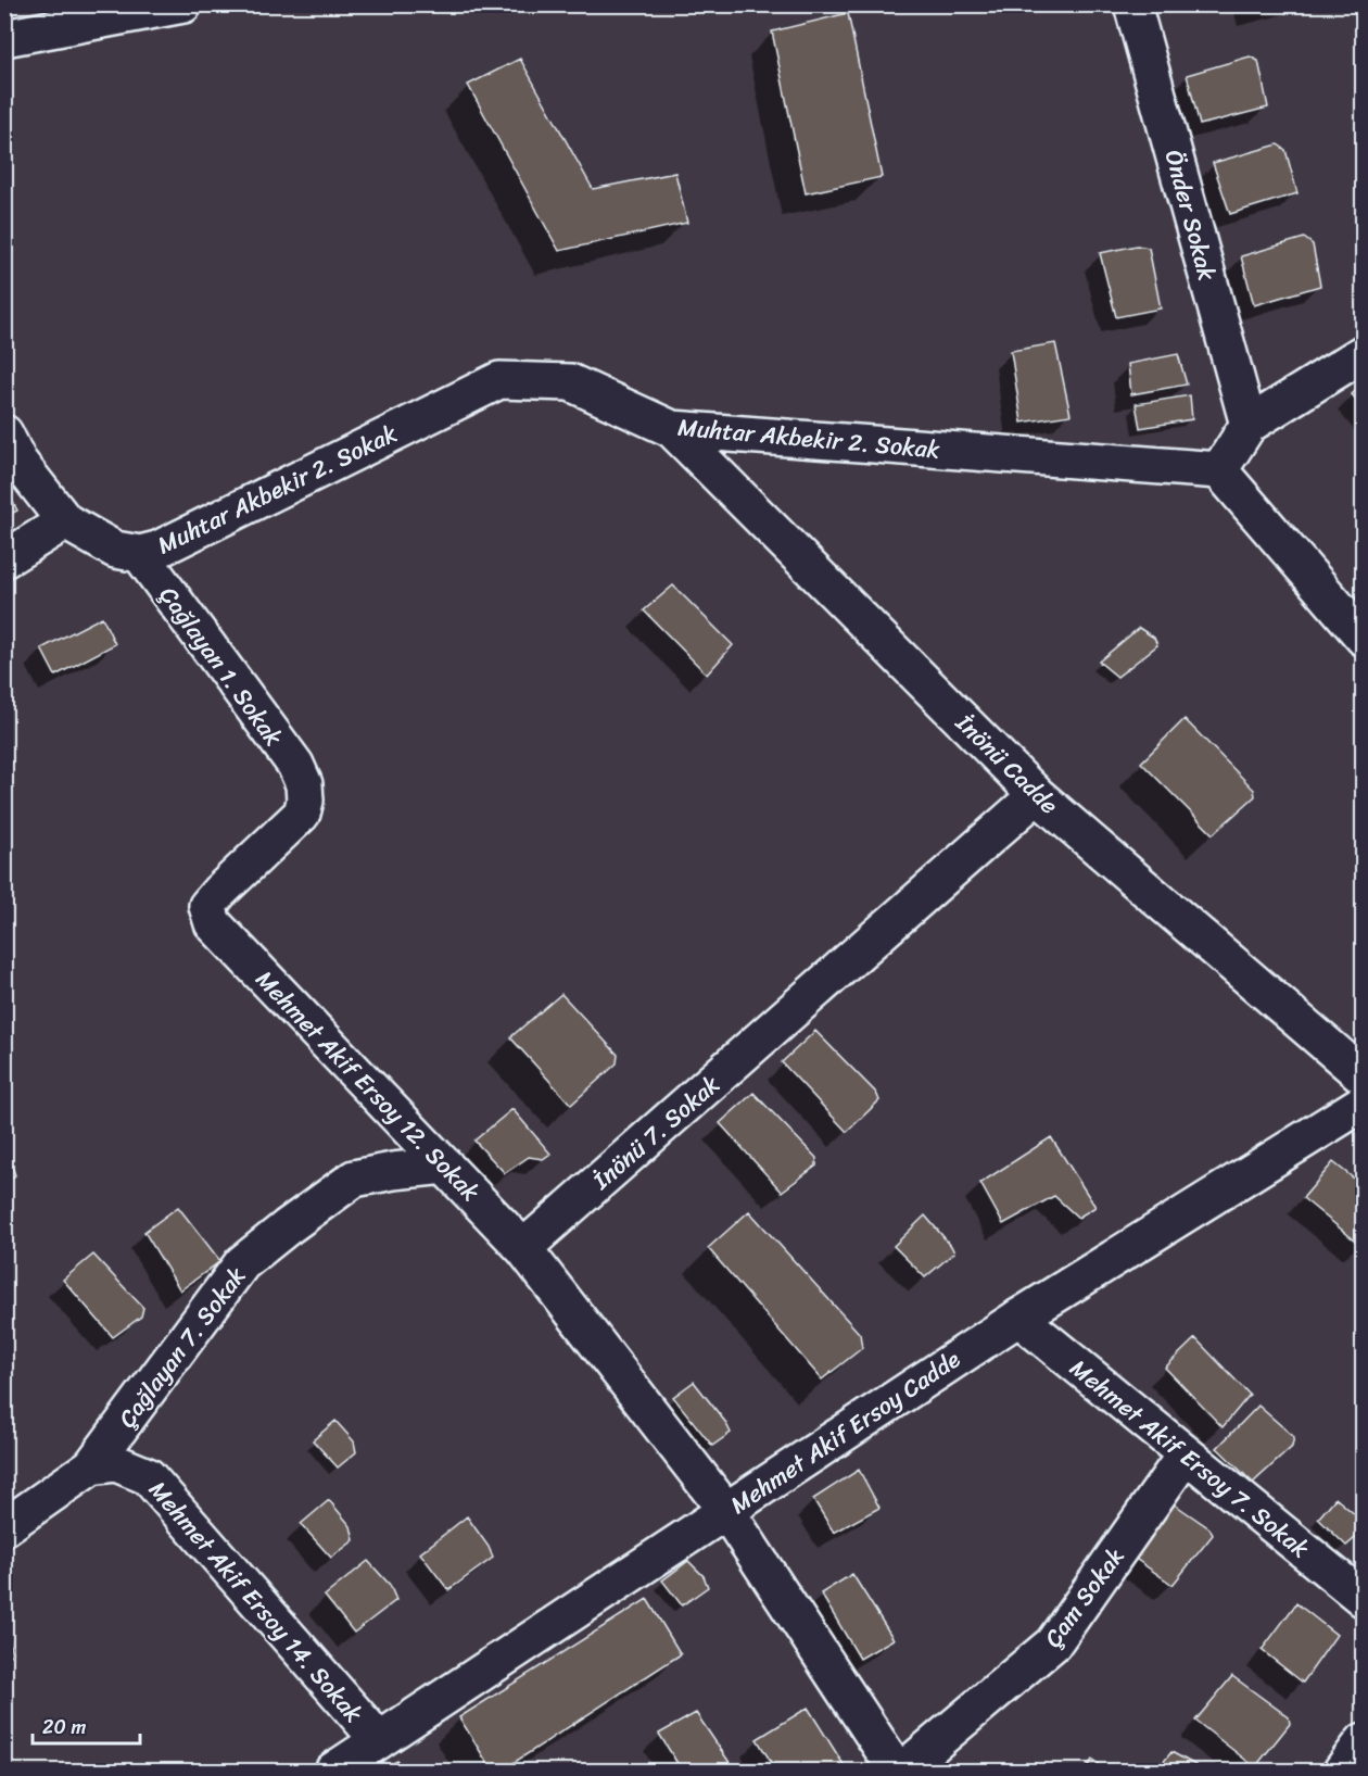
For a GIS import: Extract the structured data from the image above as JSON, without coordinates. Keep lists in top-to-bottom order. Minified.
{"streets":{"street":["Önder Sokak","Muhtar Akbekir 2. Sokak","Çağlayan 1. Sokak","İnönü Cadde","Mehmet Akif Ersoy 12. Sokak","İnönü 7. Sokak","Çağlayan 7. Sokak","Mehmet Akif Ersoy Cadde","Mehmet Akif Ersoy 7. Sokak","Çam Sokak","Mehmet Akif Ersoy 14. Sokak"]},"crossings":[["Muhtar Akbekir 2. Sokak","Çağlayan 1. Sokak"],["Muhtar Akbekir 2. Sokak","İnönü Cadde"],["Çağlayan 1. Sokak","Mehmet Akif Ersoy 12. Sokak"],["İnönü Cadde","İnönü 7. Sokak"],["Mehmet Akif Ersoy 12. Sokak","İnönü 7. Sokak"],["Mehmet Akif Ersoy 12. Sokak","Çağlayan 7. Sokak"],["Çağlayan 7. Sokak","Mehmet Akif Ersoy 14. Sokak"],["Mehmet Akif Ersoy Cadde","Mehmet Akif Ersoy 7. Sokak"],["Mehmet Akif Ersoy Cadde","Mehmet Akif Ersoy 14. Sokak"],["Mehmet Akif Ersoy 7. Sokak","Çam Sokak"]],"scale_bar":"20 m"}
